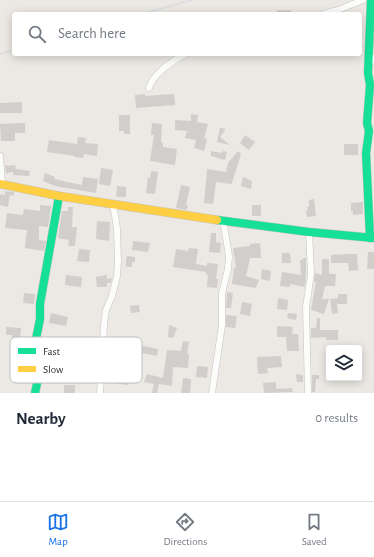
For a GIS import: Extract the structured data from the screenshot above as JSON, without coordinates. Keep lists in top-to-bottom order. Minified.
{"legend":["Fast","Slow"],"page":{"search":"Search here","heading":["Nearby","0 results"],"nav":["Map","Directions","Saved"]}}
